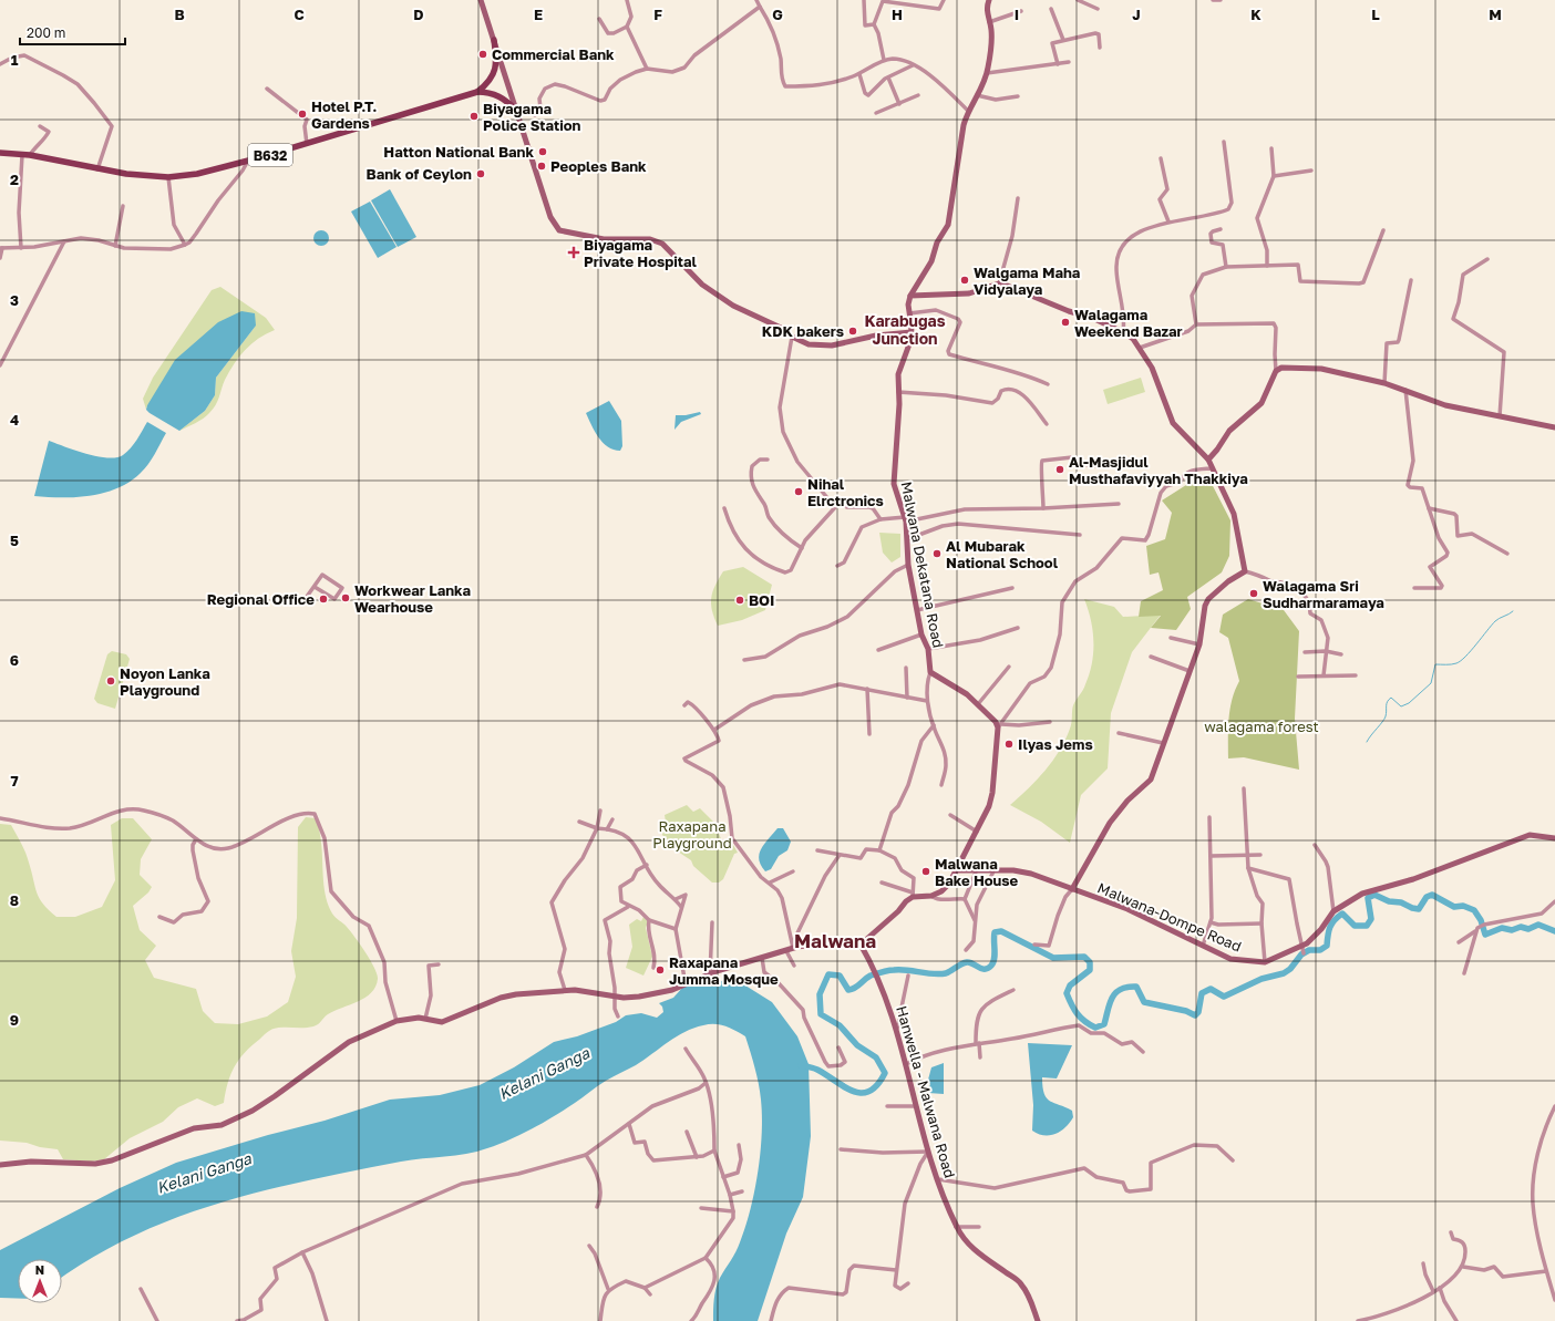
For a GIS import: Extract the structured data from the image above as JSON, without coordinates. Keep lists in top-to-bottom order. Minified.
{"streets":{"main road":["B632"],"street":["Malwana Dekatana Road","Malwana-Dompe Road","Hanwella - Malwana Road"]},"districts":["Karabugas Junction","Malwana"],"water":["Kelani Ganga"],"parks":["walagama forest","Raxapana Playground"],"places":{"other":["Commercial Bank","Hotel P.T. Gardens","Biyagama Police Station","Hatton National Bank","Peoples Bank","Bank of Ceylon","Walgama Maha Vidyalaya","Walagama Weekend Bazar","KDK bakers","Al-Masjidul Musthafaviyyah Thakkiya","Nihal Elrctronics","Al Mubarak National School","Walagama Sri Sudharmaramaya","Workwear Lanka Wearhouse","Regional Office","BOI","Noyon Lanka Playground","Ilyas Jems","Malwana Bake House","Raxapana Jumma Mosque"],"health":["Biyagama Private Hospital"]},"scale_bar":"200 m","north":"top","grid":{"columns":["B","C","D","E","F","G","H","I","J","K","L","M"],"rows":["1","2","3","4","5","6","7","8","9"]}}
